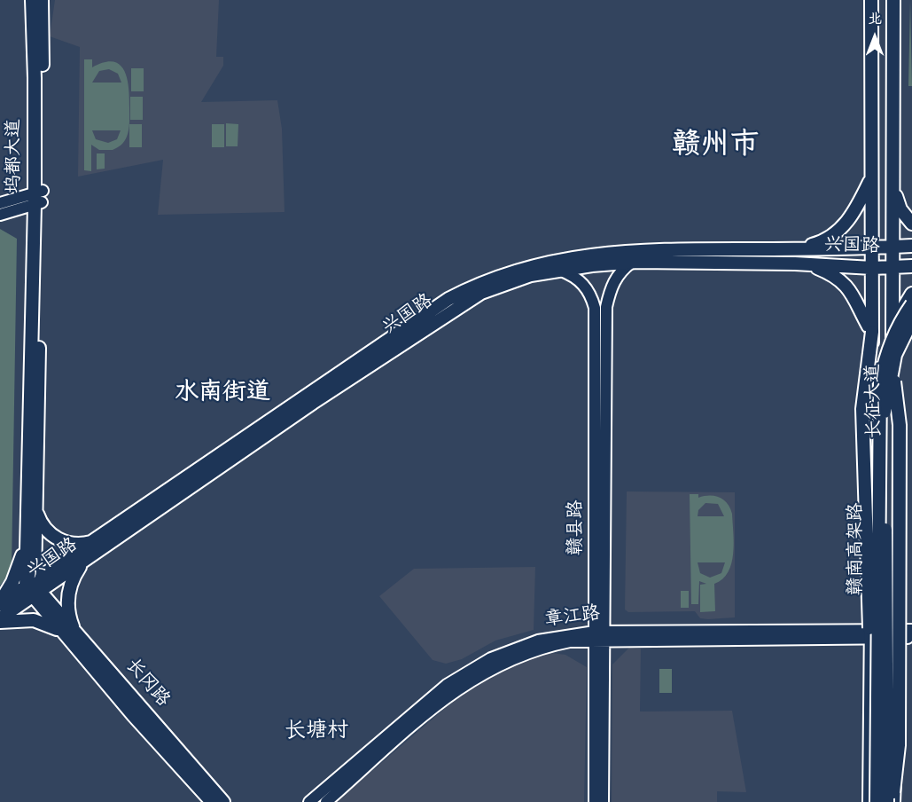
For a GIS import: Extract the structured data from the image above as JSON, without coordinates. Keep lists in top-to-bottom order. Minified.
{"streets":{"main road":["坞都大道","兴国路","长征大道","赣县路","赣南高架路","章江路","长冈路"]},"crossings":[["坞都大道","兴国路"],["坞都大道","长冈路"],["兴国路","长征大道"],["兴国路","赣县路"],["兴国路","长冈路"],["长征大道","章江路"],["赣县路","章江路"]],"districts":["赣州市","水南街道","长塘村"],"north":"top"}
